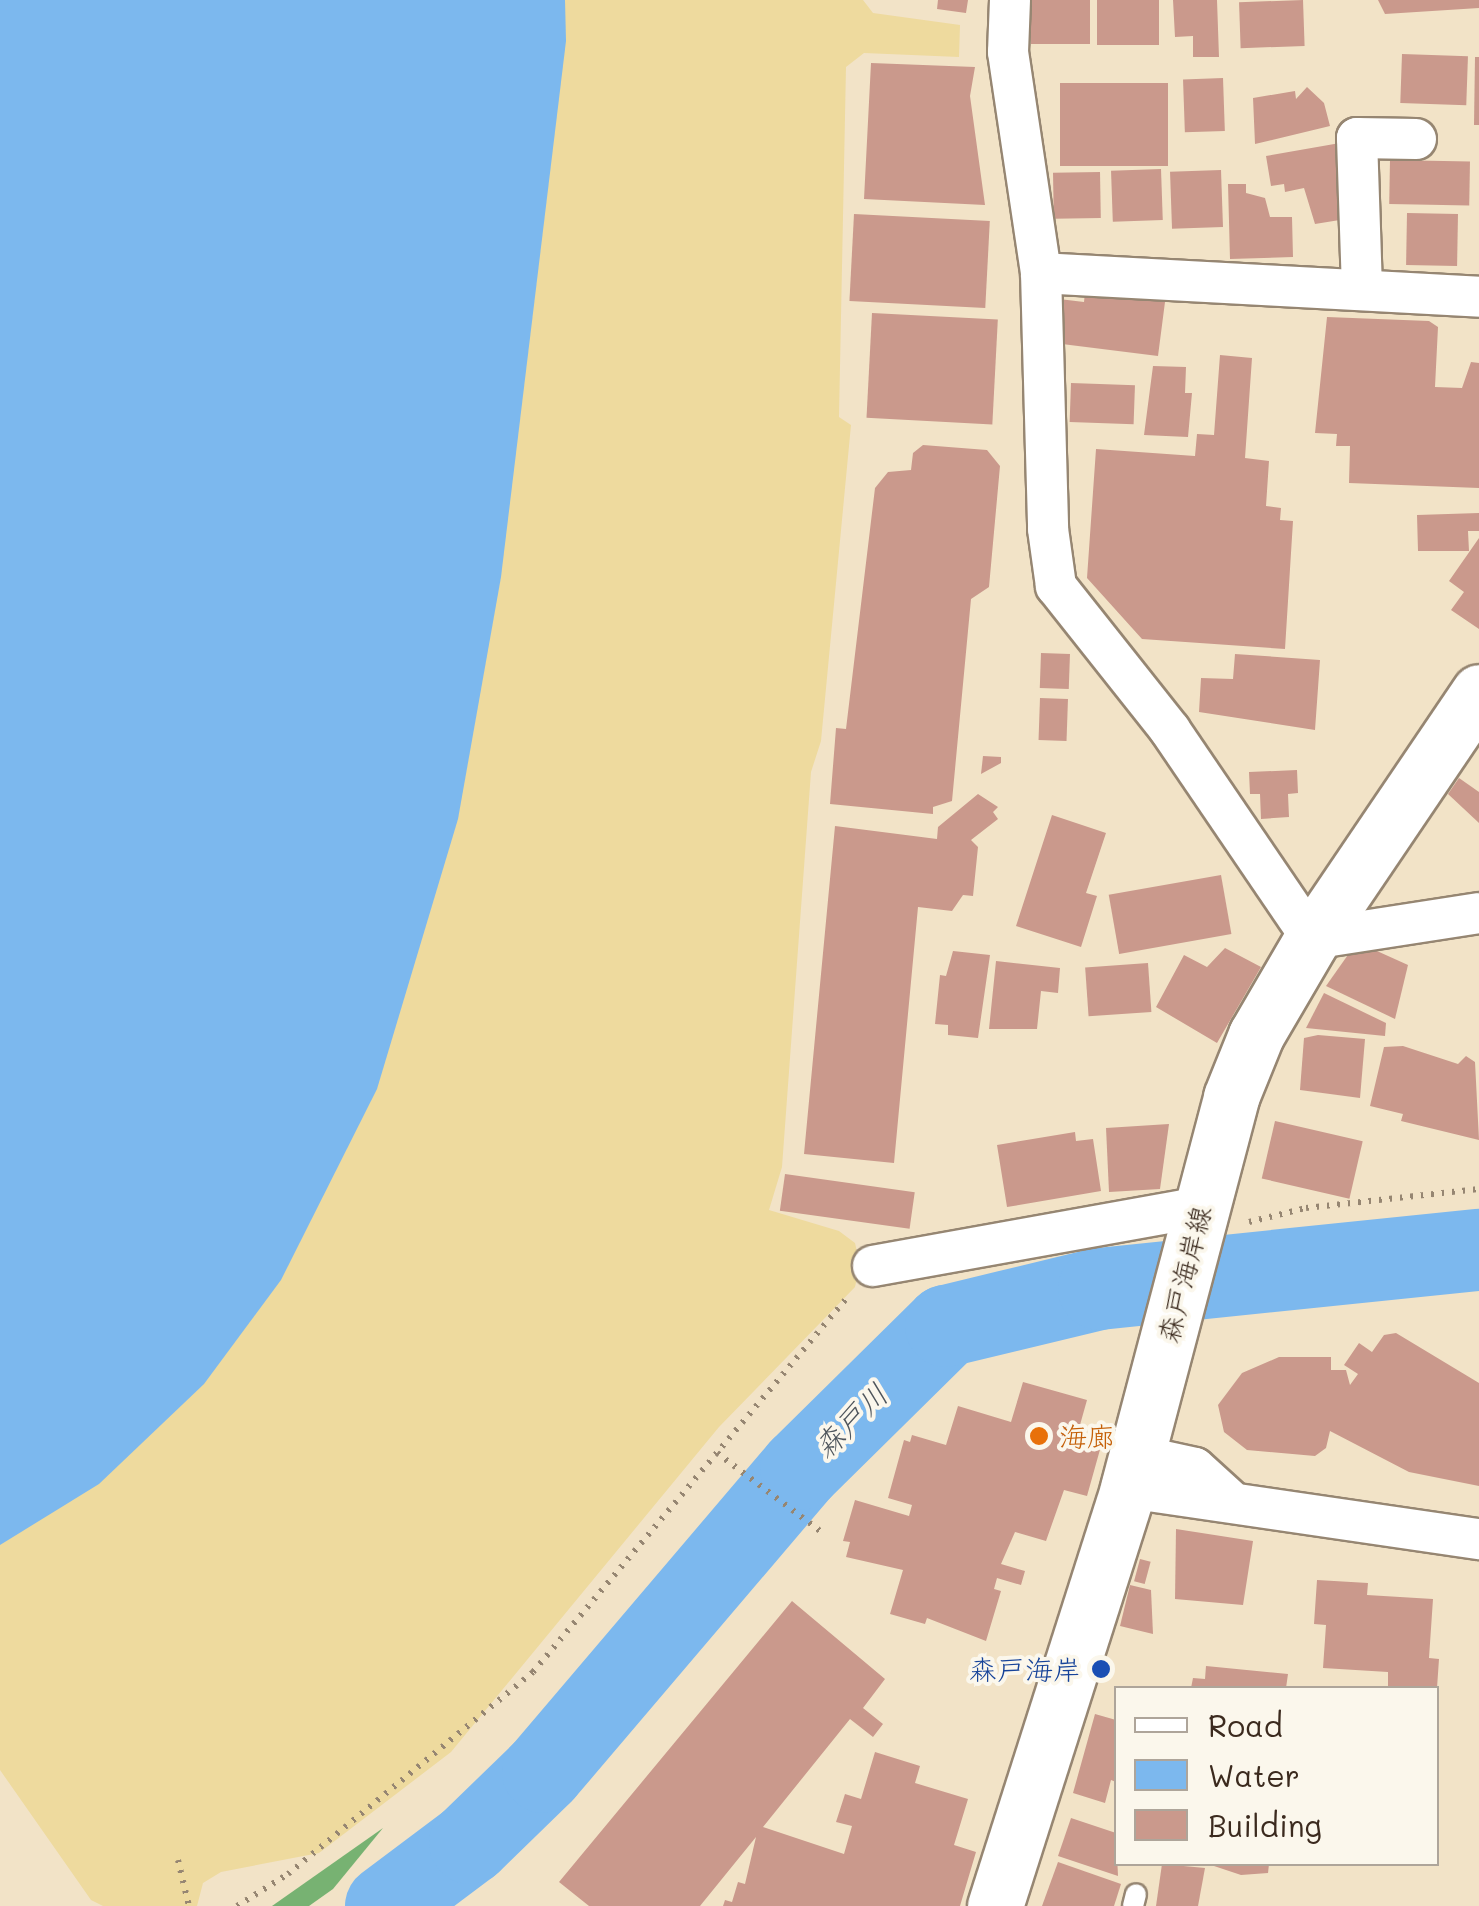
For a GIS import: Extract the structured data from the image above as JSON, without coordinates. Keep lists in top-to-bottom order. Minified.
{"streets":{"main road":["森戸海岸線"]},"water":["森戸川"],"places":["海廊","森戸海岸"],"legend":["Road","Water","Building"]}
